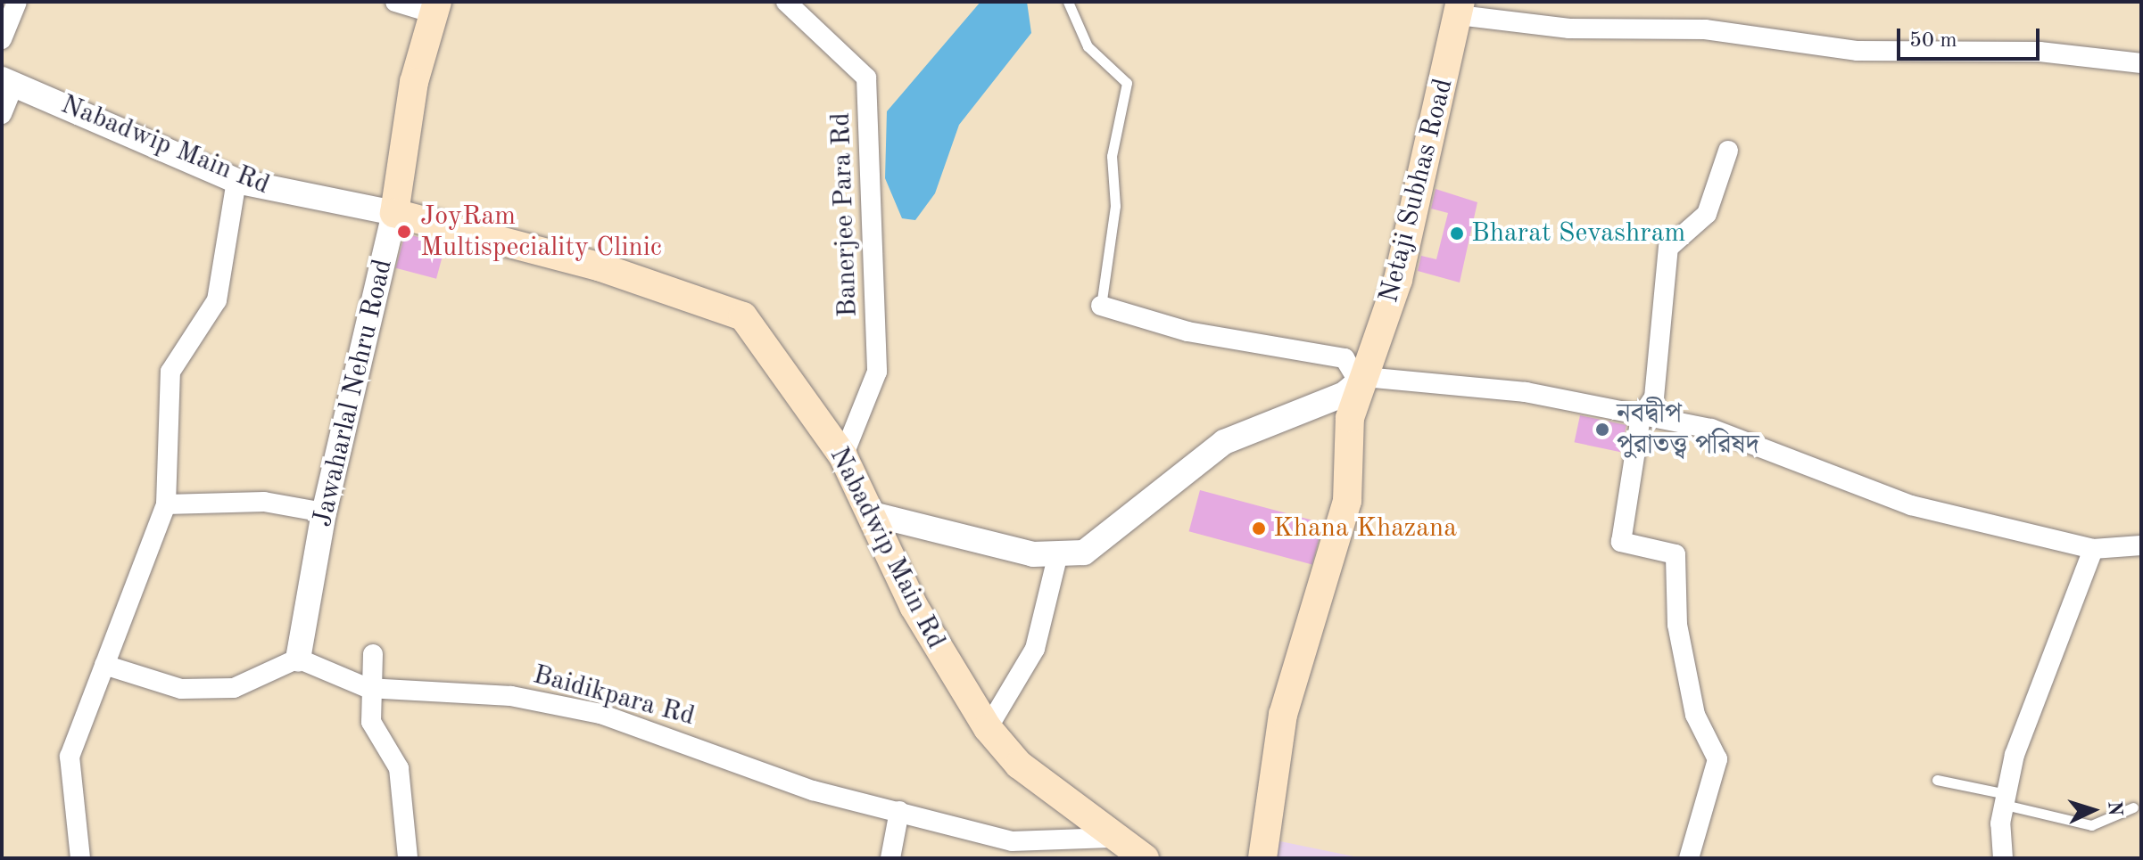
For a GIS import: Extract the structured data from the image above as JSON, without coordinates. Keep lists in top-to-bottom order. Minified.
{"streets":{"main road":["Nabadwip Main Rd","Netaji Subhas Road","Jawaharlal Nehru Road"],"street":["Banerjee Para Rd","Baidikpara Rd"]},"crossings":[["Nabadwip Main Rd","Banerjee Para Rd"],["Nabadwip Main Rd","Jawaharlal Nehru Road"],["Nabadwip Main Rd","Baidikpara Rd"],["Jawaharlal Nehru Road","Baidikpara Rd"]],"places":["JoyRam Multispeciality Clinic","Bharat Sevashram","নবদ্বীপ পুরাতত্ত্ব পরিষদ","Khana Khazana"],"scale_bar":"50 m","north":"right"}
